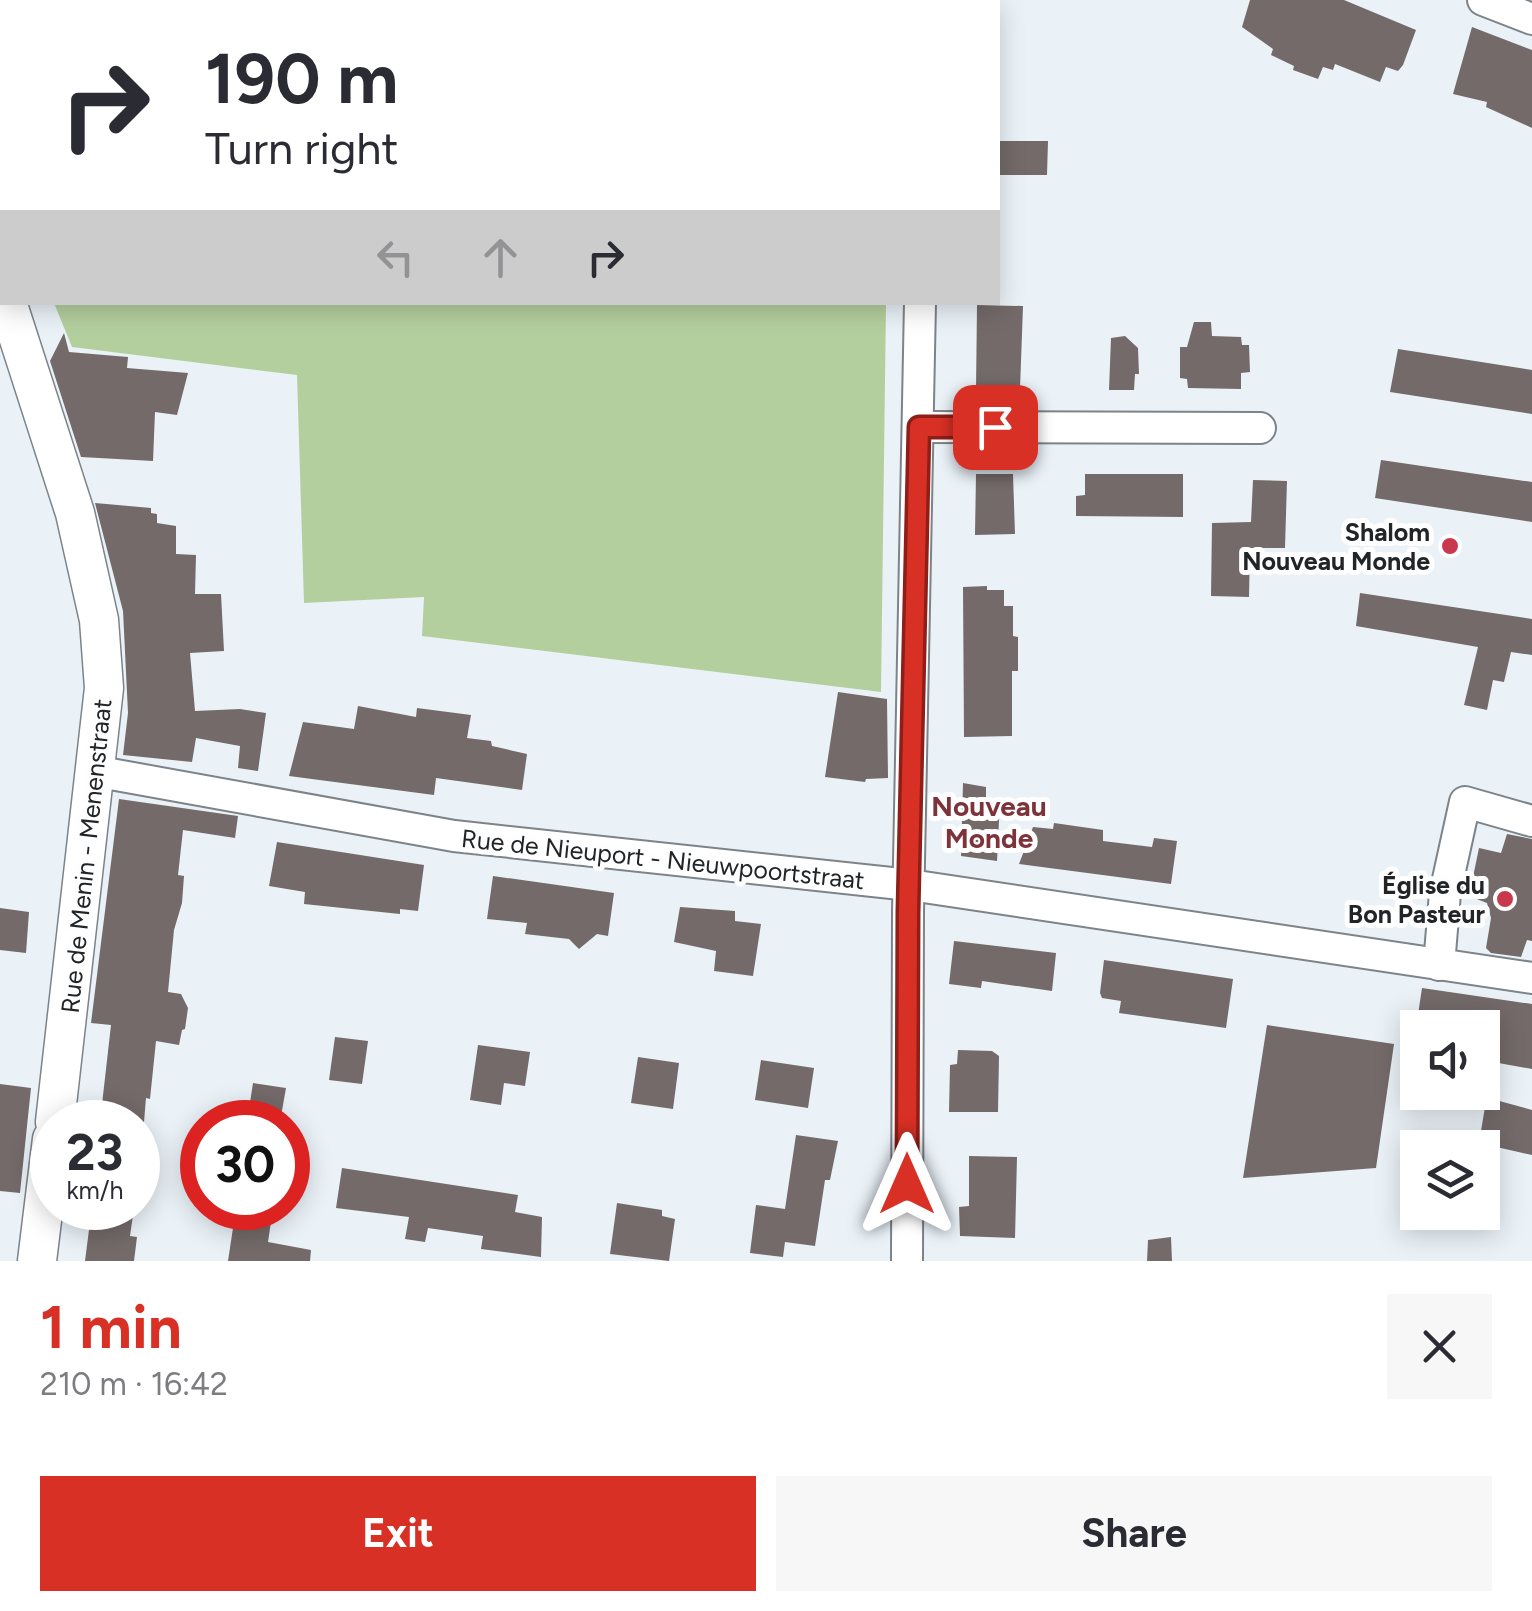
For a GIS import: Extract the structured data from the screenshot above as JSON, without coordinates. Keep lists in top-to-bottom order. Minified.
{"streets":{"street":["Rue de Menin - Menenstraat","Rue de Nieuport - Nieuwpoortstraat"]},"crossings":[["Rue de Menin - Menenstraat","Rue de Nieuport - Nieuwpoortstraat"]],"districts":["Nouveau Monde"],"places":["Shalom Nouveau Monde","Église du Bon Pasteur"],"page":{"turn":["190 m","Turn right"],"speed":"23 km/h","limit":"30","heading":["1 min","210 m · 16:42"],"buttons":["Exit","Share"]}}
